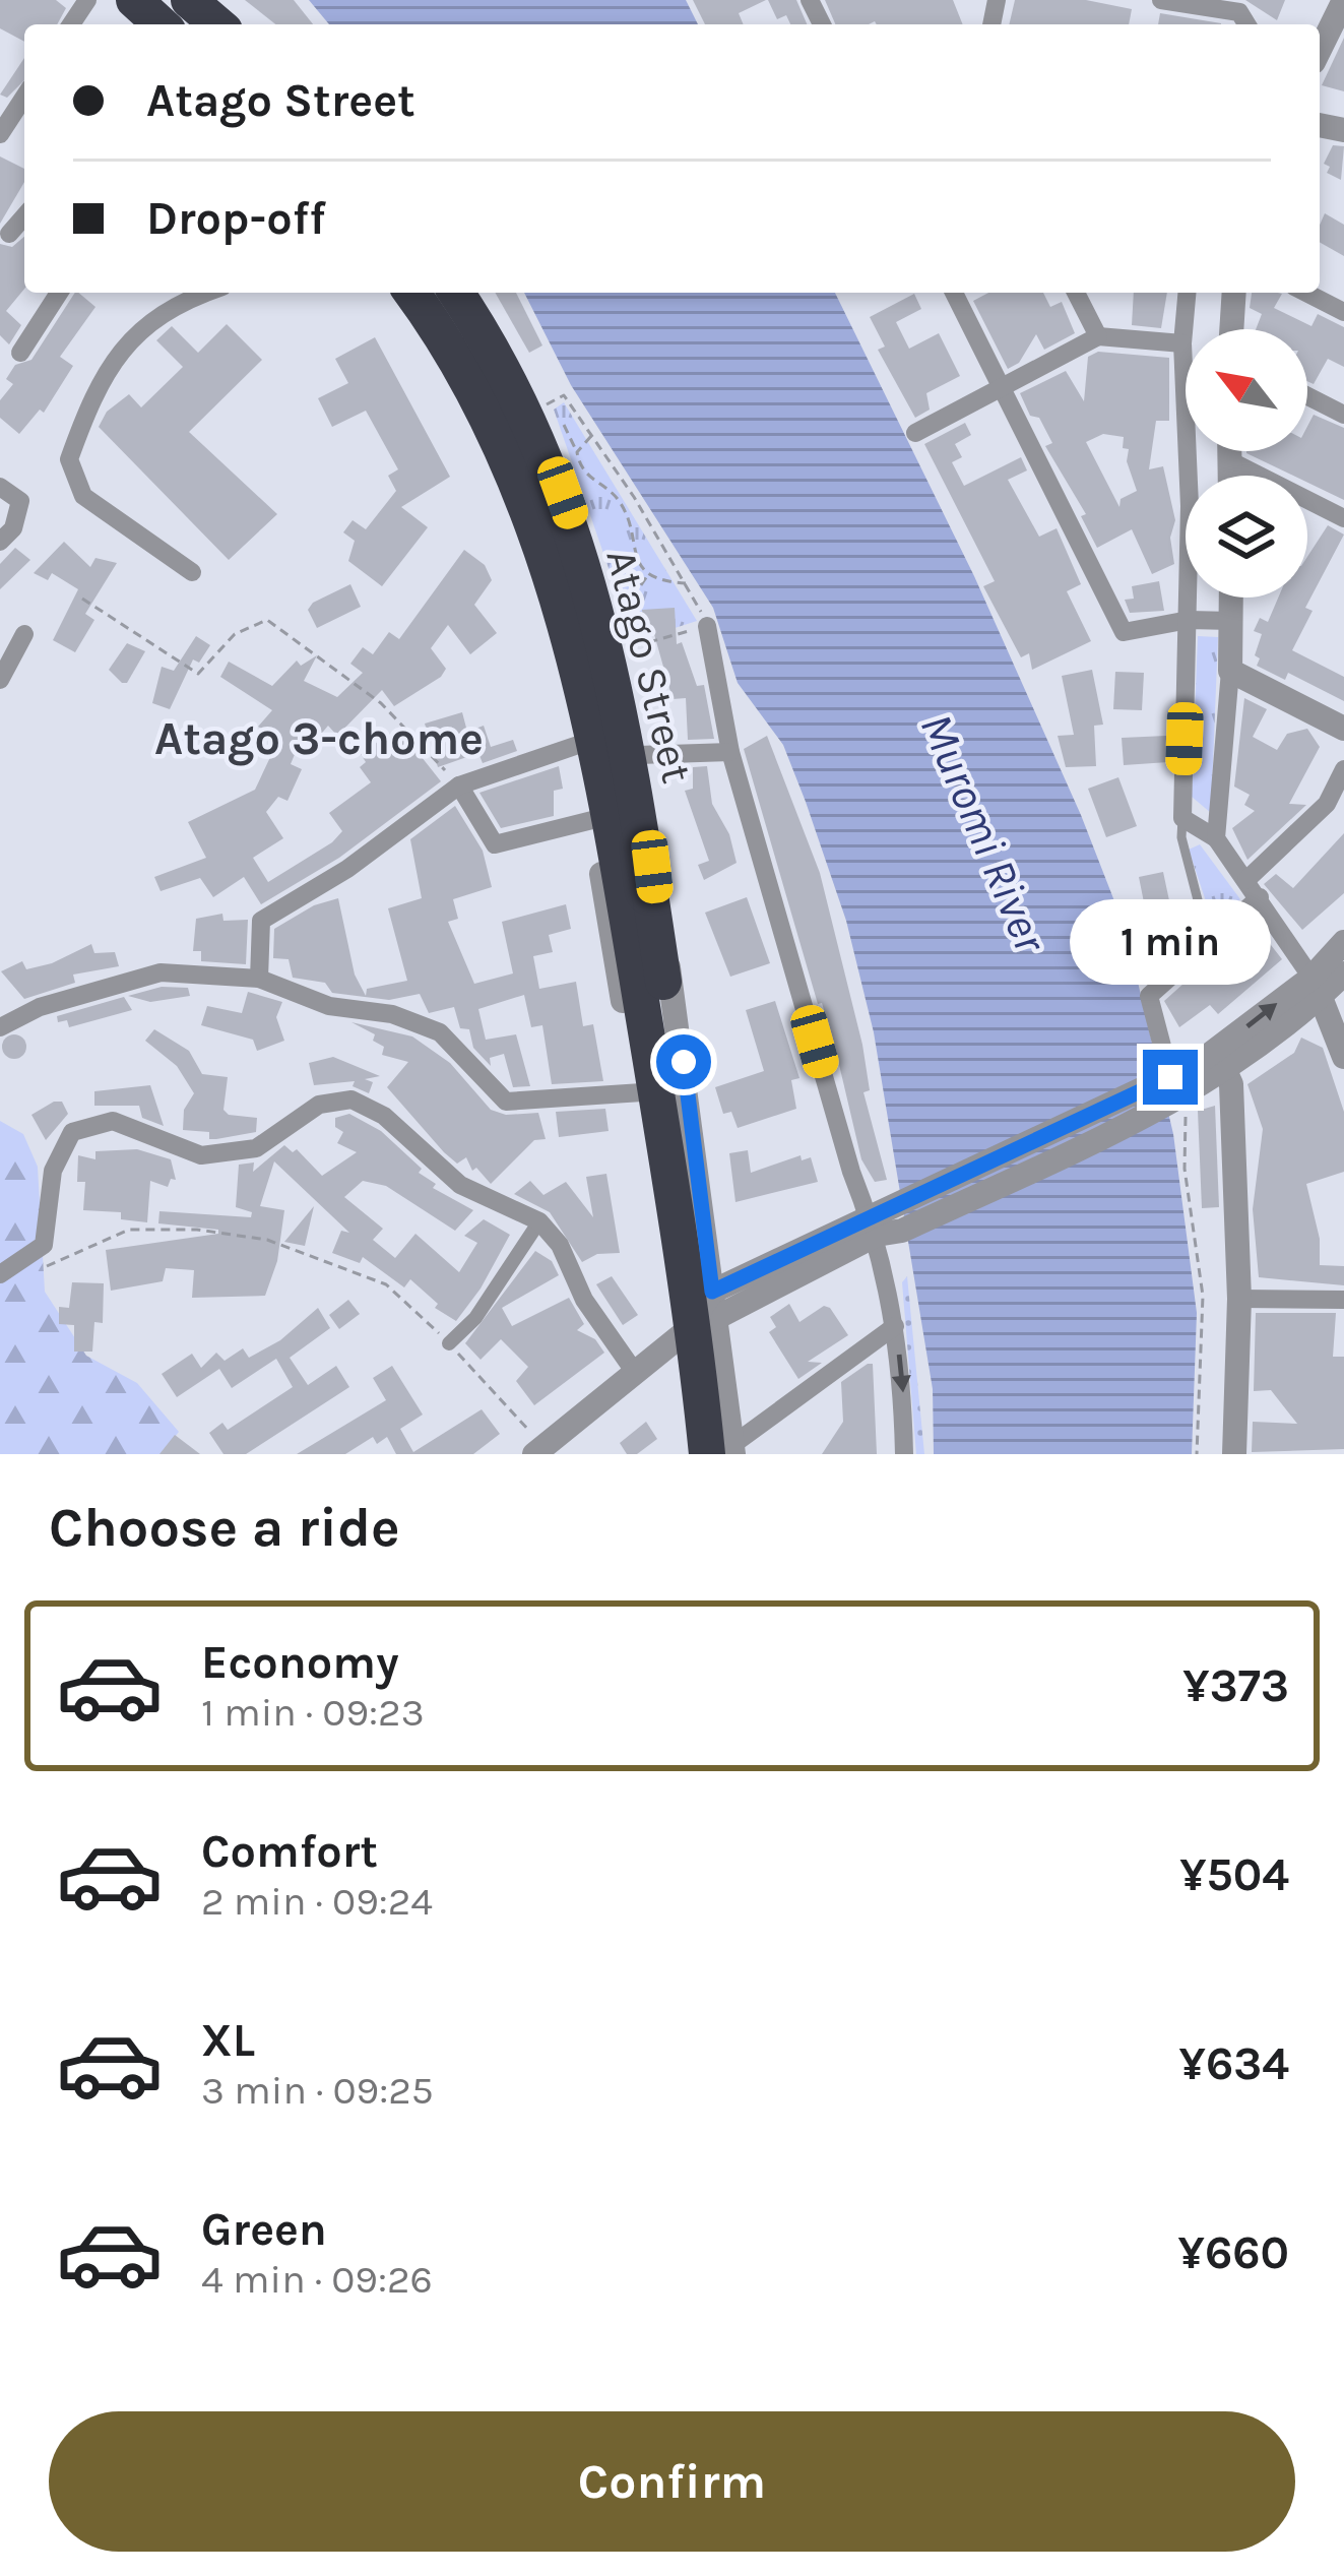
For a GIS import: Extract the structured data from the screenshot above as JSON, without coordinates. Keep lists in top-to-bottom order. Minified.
{"streets":{"street":["Atago Street"]},"districts":["Atago 3-chome"],"water":["Muromi River"],"north":"top left","page":{"banner":["Atago Street","Drop-off"],"bubble":"1 min","heading":"Choose a ride","list":[{"name":"Economy","note":"1 min · 09:23","value":"¥373"},{"name":"Comfort","note":"2 min · 09:24","value":"¥504"},{"name":"XL","note":"3 min · 09:25","value":"¥634"},{"name":"Green","note":"4 min · 09:26","value":"¥660"}],"buttons":"Confirm"}}
